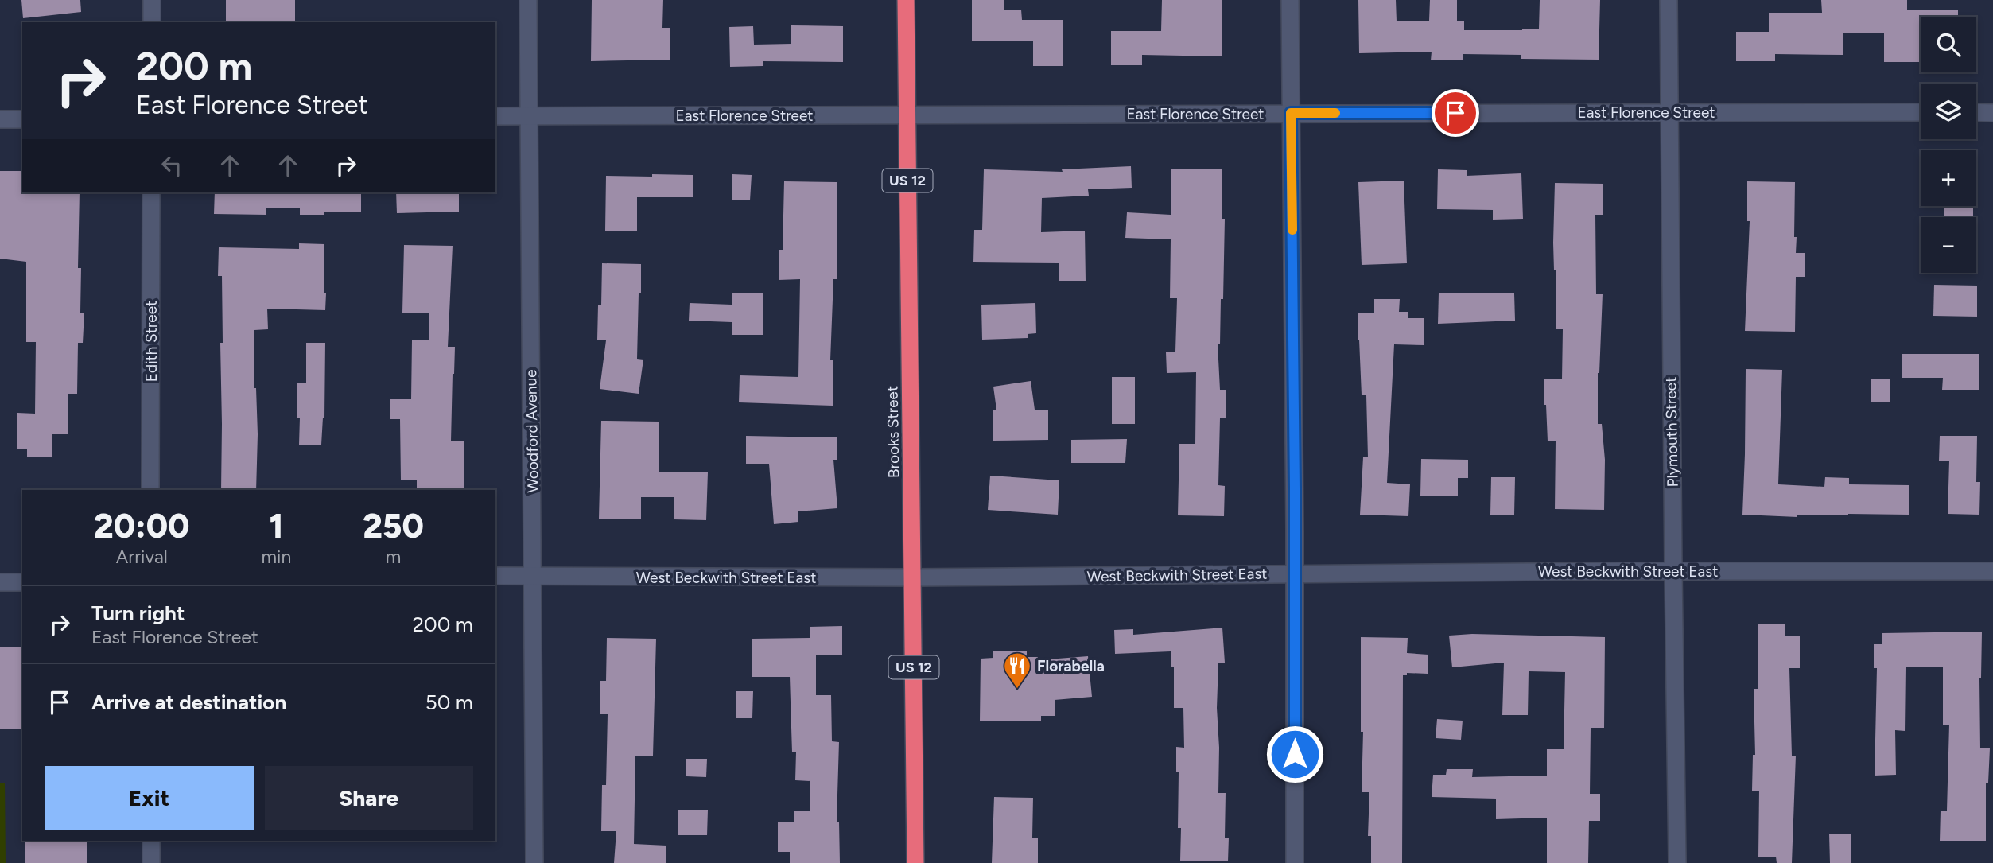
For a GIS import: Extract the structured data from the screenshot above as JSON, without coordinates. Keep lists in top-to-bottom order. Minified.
{"streets":{"highway":["US 12","Brooks Street"],"street":["East Florence Street","Edith Street","Woodford Avenue","Plymouth Street","West Beckwith Street East"]},"crossings":[["East Florence Street","Woodford Avenue"],["East Florence Street","Brooks Street"],["East Florence Street","Plymouth Street"],["Woodford Avenue","West Beckwith Street East"],["Brooks Street","West Beckwith Street East"],["Plymouth Street","West Beckwith Street East"]],"places":{"restaurant":["Florabella"]},"page":{"map_buttons":["+","−"],"turn":["200 m","East Florence Street"],"eta":["20:00","Arrival","1","min","250","m"],"list":[{"name":"Turn right","note":"East Florence Street","value":"200 m"},{"name":"Arrive at destination","value":"50 m"}],"buttons":["Exit","Share"]}}
